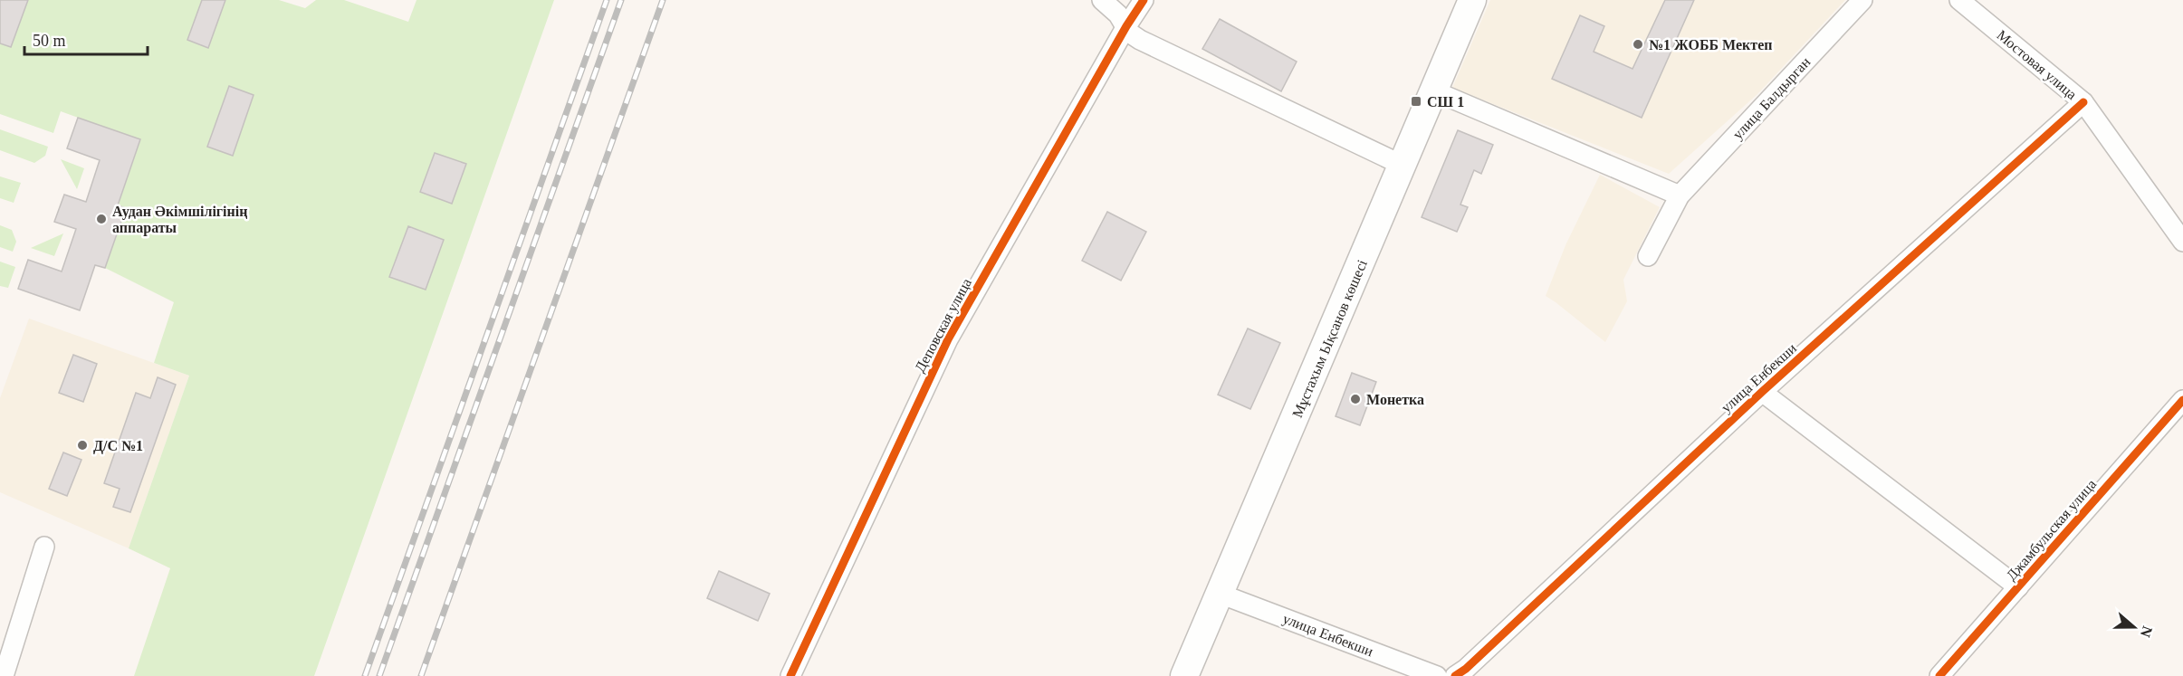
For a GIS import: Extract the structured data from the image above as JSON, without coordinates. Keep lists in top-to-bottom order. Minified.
{"streets":{"main road":["Мұстахым Ықсанов көшесі"],"street":["Мостовая улица","улица Балдырган","Деповская улица","улица Енбекши","Джамбульская улица"]},"crossings":[["Мостовая улица","улица Енбекши"],["Мұстахым Ықсанов көшесі","улица Енбекши"]],"places":{"other":["№1 ЖОББ Мектеп","Аудан Әкімшілігінің аппараты","Монетка","Д/С №1"],"transit":["СШ 1"]},"scale_bar":"50 m","north":"right"}
